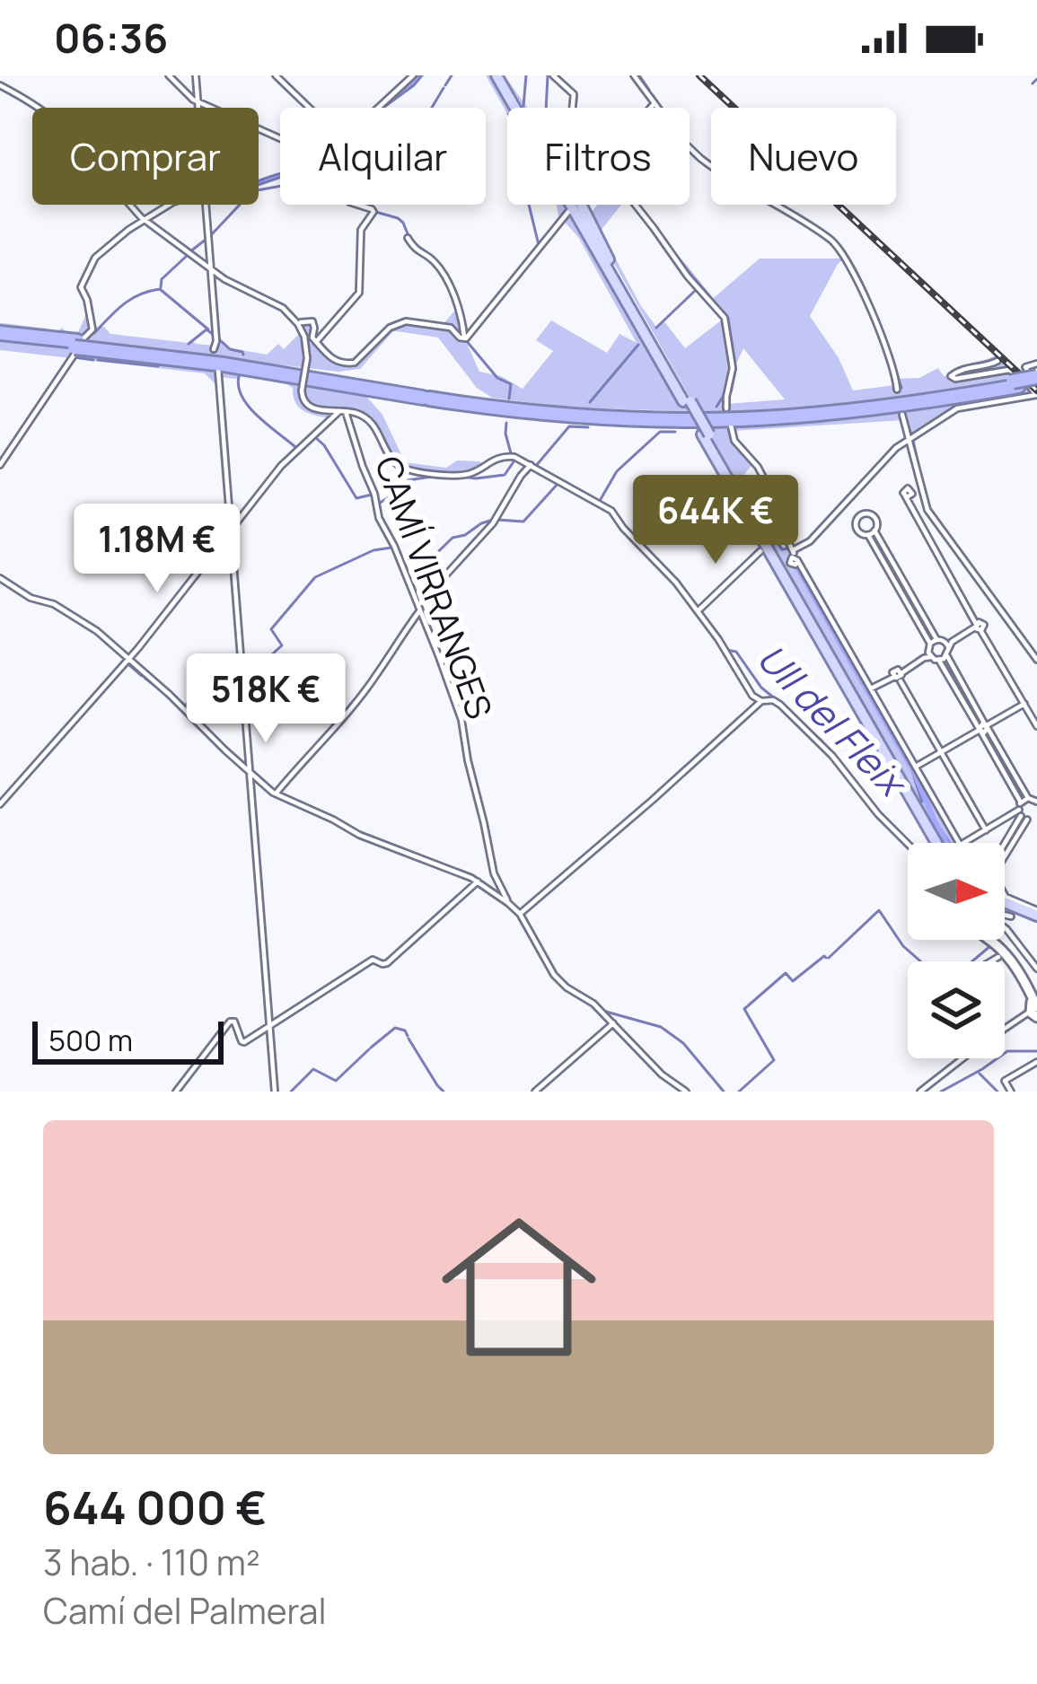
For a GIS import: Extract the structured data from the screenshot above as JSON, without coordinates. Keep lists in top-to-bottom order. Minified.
{"streets":{"street":["CAMÍ VIRRANGES"]},"water":["Ull del Fleix"],"scale_bar":"500 m","north":"right","page":{"status":"06:36","chip":["Comprar","Alquilar","Filtros","Nuevo"],"price":["644K €","1.18M €","518K €"],"scale":"500 m","list":[{"name":"644 000 €","note":"3 hab. · 110 m² · Camí del Palmeral"}]}}
